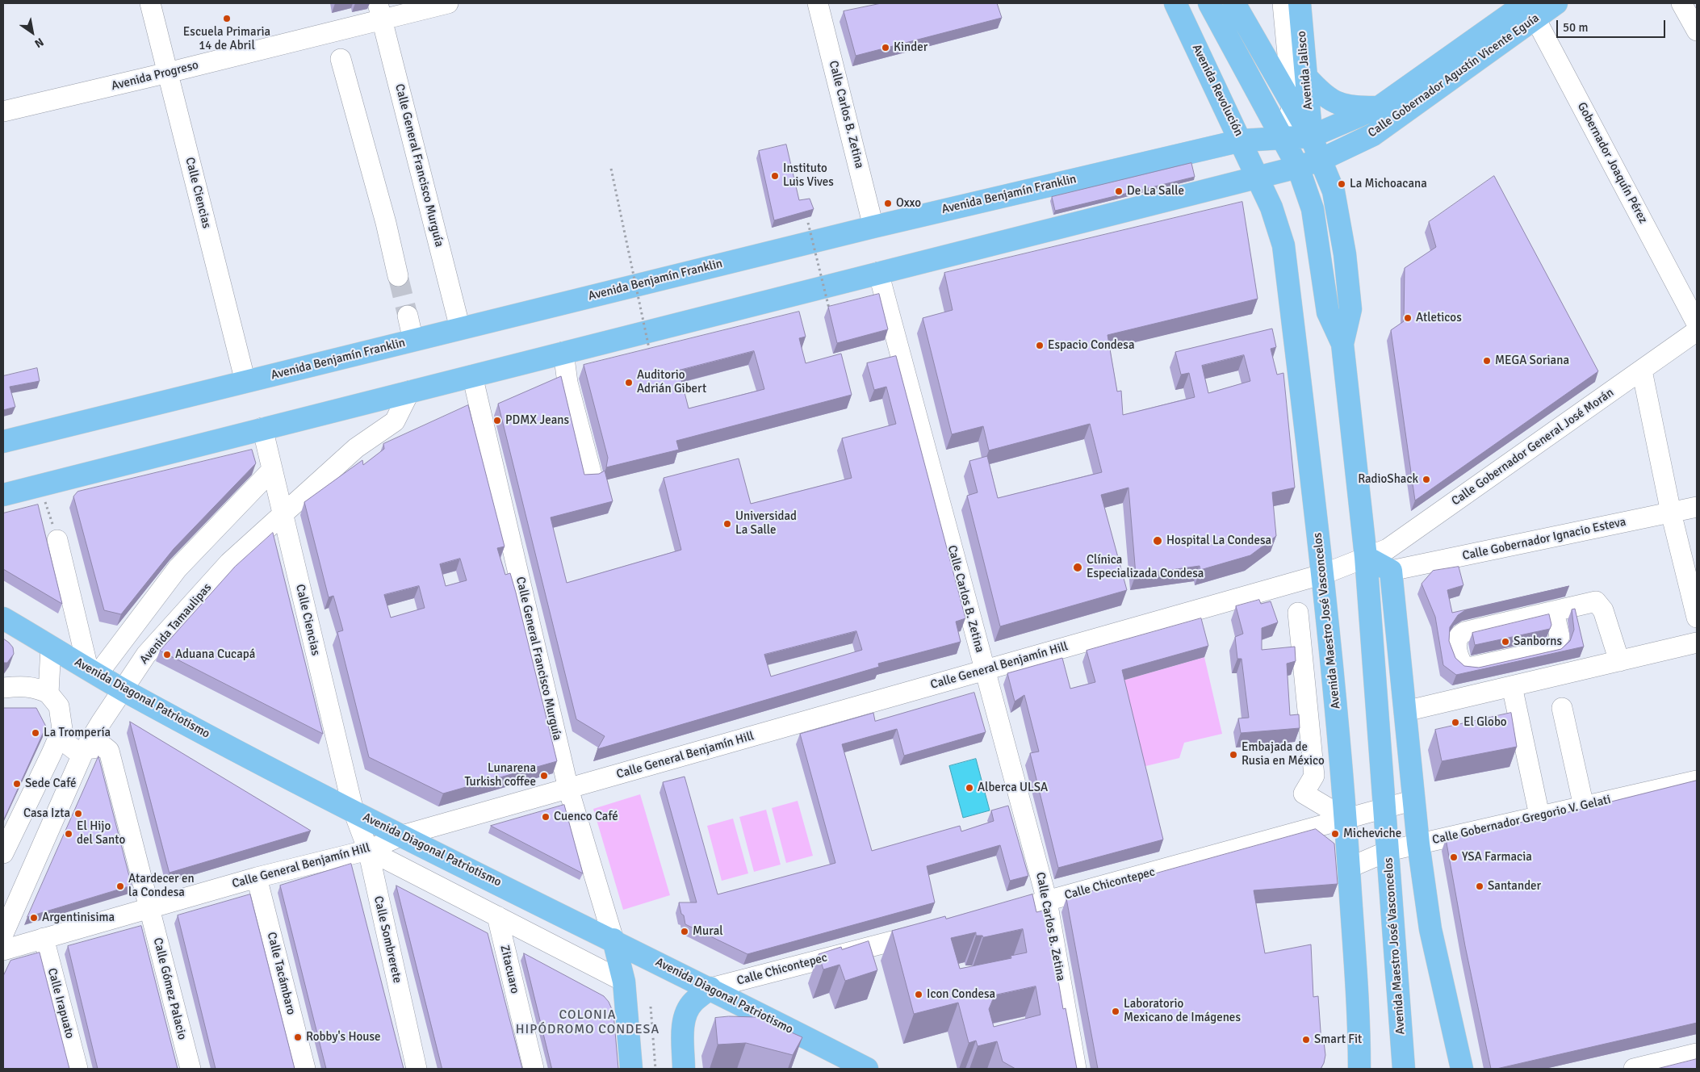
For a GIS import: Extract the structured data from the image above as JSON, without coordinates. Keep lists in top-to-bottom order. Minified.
{"streets":{"main road":["Avenida Jalisco","Calle Gobernador Agustín Vicente Eguía","Avenida Revolución","Avenida Benjamín Franklin","Avenida Maestro José Vasconcelos","Avenida Diagonal Patriotismo"],"street":["Avenida Progreso","Calle Carlos B. Zetina","Gobernador Joaquín Pérez","Calle General Francisco Murguía","Calle Ciencias","Calle Gobernador General José Morán","Calle Gobernador Ignacio Esteva","Avenida Tamaulipas","Calle General Benjamín Hill","Calle Gobernador Gregorio V. Gelati","Calle Chicontepec","Calle Sombrerete","Zitacuaro","Calle Tacámbaro","Calle Gómez Palacio","Calle Irapuato"]},"crossings":[["Avenida Jalisco","Calle Gobernador Agustín Vicente Eguía"],["Avenida Jalisco","Avenida Benjamín Franklin"],["Avenida Progreso","Calle General Francisco Murguía"],["Avenida Progreso","Calle Ciencias"],["Calle Gobernador Agustín Vicente Eguía","Avenida Revolución"],["Calle Gobernador Agustín Vicente Eguía","Gobernador Joaquín Pérez"],["Calle Gobernador Agustín Vicente Eguía","Avenida Benjamín Franklin"],["Calle Gobernador Agustín Vicente Eguía","Avenida Maestro José Vasconcelos"],["Avenida Revolución","Avenida Benjamín Franklin"],["Avenida Revolución","Avenida Maestro José Vasconcelos"],["Calle Carlos B. Zetina","Avenida Benjamín Franklin"],["Calle Carlos B. Zetina","Calle General Benjamín Hill"],["Calle Carlos B. Zetina","Calle Chicontepec"],["Calle General Francisco Murguía","Avenida Benjamín Franklin"],["Calle General Francisco Murguía","Calle General Benjamín Hill"],["Calle General Francisco Murguía","Avenida Diagonal Patriotismo"],["Calle Ciencias","Avenida Benjamín Franklin"],["Calle Ciencias","Avenida Tamaulipas"],["Calle Ciencias","Avenida Diagonal Patriotismo"],["Calle Ciencias","Calle Sombrerete"],["Calle Gobernador General José Morán","Avenida Maestro José Vasconcelos"],["Calle Gobernador General José Morán","Calle General Benjamín Hill"],["Avenida Maestro José Vasconcelos","Calle General Benjamín Hill"],["Avenida Maestro José Vasconcelos","Calle Gobernador Gregorio V. Gelati"],["Avenida Maestro José Vasconcelos","Calle Chicontepec"],["Avenida Tamaulipas","Avenida Diagonal Patriotismo"],["Avenida Tamaulipas","Calle Gómez Palacio"],["Calle General Benjamín Hill","Avenida Diagonal Patriotismo"],["Calle General Benjamín Hill","Calle Sombrerete"],["Calle General Benjamín Hill","Calle Tacámbaro"],["Calle General Benjamín Hill","Calle Gómez Palacio"],["Calle General Benjamín Hill","Calle Irapuato"],["Avenida Diagonal Patriotismo","Calle Chicontepec"],["Avenida Diagonal Patriotismo","Calle Sombrerete"]],"districts":["COLONIA HIPÓDROMO CONDESA"],"places":["Escuela Primaria 14 de Abril","Kinder","Instituto Luis Vives","La Michoacana","De La Salle","Oxxo","Atleticos","Espacio Condesa","MEGA Soriana","Auditorio Adrián Gibert","PDMX Jeans","RadioShack","Universidad La Salle","Hospital La Condesa","Clínica Especializada Condesa","Sanborns","Aduana Cucapá","El Globo","La Trompería","Embajada de Rusia en México","Lunarena Turkish coffee","Sede Café","Alberca ULSA","Casa Izta","Cuenco Café","El Hijo del Santo","Micheviche","YSA Farmacia","Atardecer en la Condesa","Santander","Argentinisima","Mural","Icon Condesa","Laboratorio Mexicano de Imágenes","Robby's House","Smart Fit"],"scale_bar":"50 m","north":"bottom right"}
